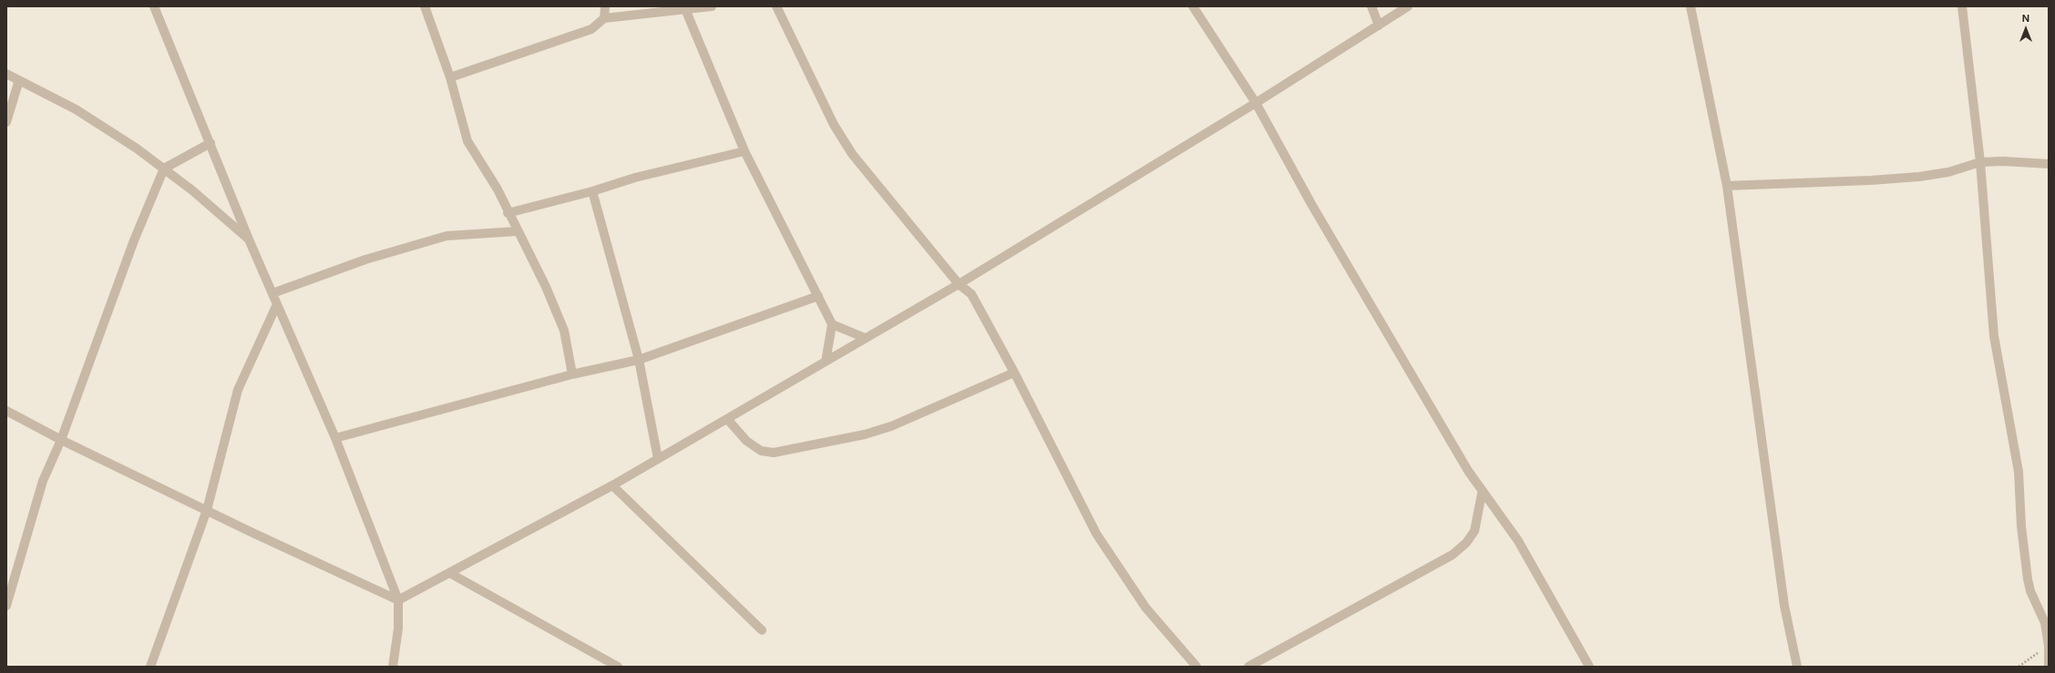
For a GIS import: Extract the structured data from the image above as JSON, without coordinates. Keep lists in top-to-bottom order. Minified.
{"north":"top"}
